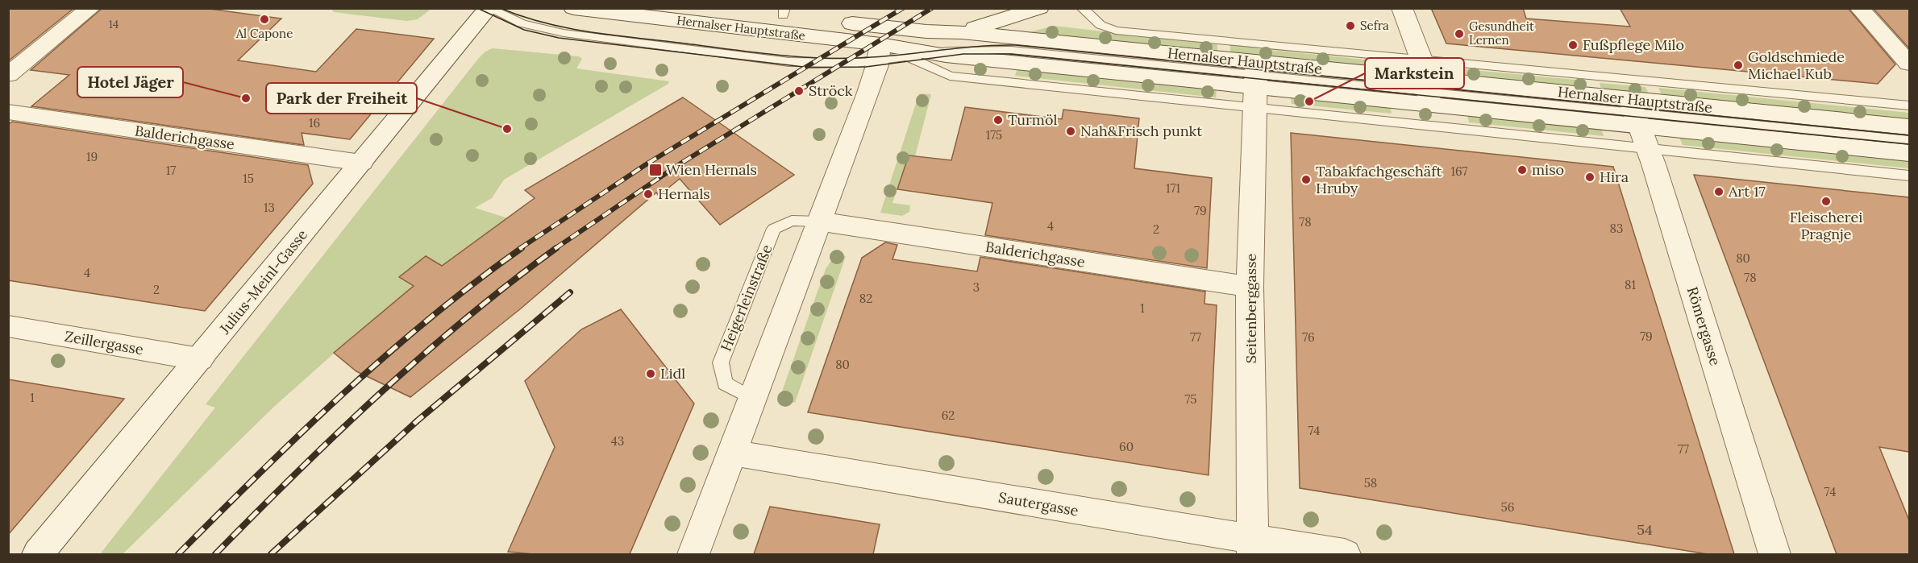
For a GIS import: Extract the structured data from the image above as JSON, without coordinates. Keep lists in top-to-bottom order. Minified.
{"streets":{"street":["Hernalser Hauptstraße","Balderichgasse","Julius-Meinl-Gasse","Seitenberggasse","Römergasse","Zeillergasse","Sautergasse"],"lane":["Heigerleinstraße"]},"crossings":[["Hernalser Hauptstraße","Julius-Meinl-Gasse"],["Hernalser Hauptstraße","Seitenberggasse"],["Hernalser Hauptstraße","Römergasse"],["Balderichgasse","Julius-Meinl-Gasse"],["Balderichgasse","Heigerleinstraße"],["Balderichgasse","Seitenberggasse"],["Julius-Meinl-Gasse","Zeillergasse"],["Seitenberggasse","Sautergasse"]],"places":{"other":["Al Capone","Sefra","Gesundheit Lernen","Fußpflege Milo","Goldschmiede Michael Kub","Ströck","Hotel Jäger","Markstein","Turmöl","Park der Freiheit","Nah&Frisch punkt","miso","Hira","Tabakfachgeschäft Hruby","Art 17","Hernals","Fleischerei Pragnje","Lidl"],"transit":["Wien Hernals"]},"house_numbers":["14","16","175","19","17","167","15","171","13","79","78","4","83","2","80","4","78","81","3","2","82","1","79","77","76","80","1","75","62","74","43","60","77","58","74","56","54"]}
